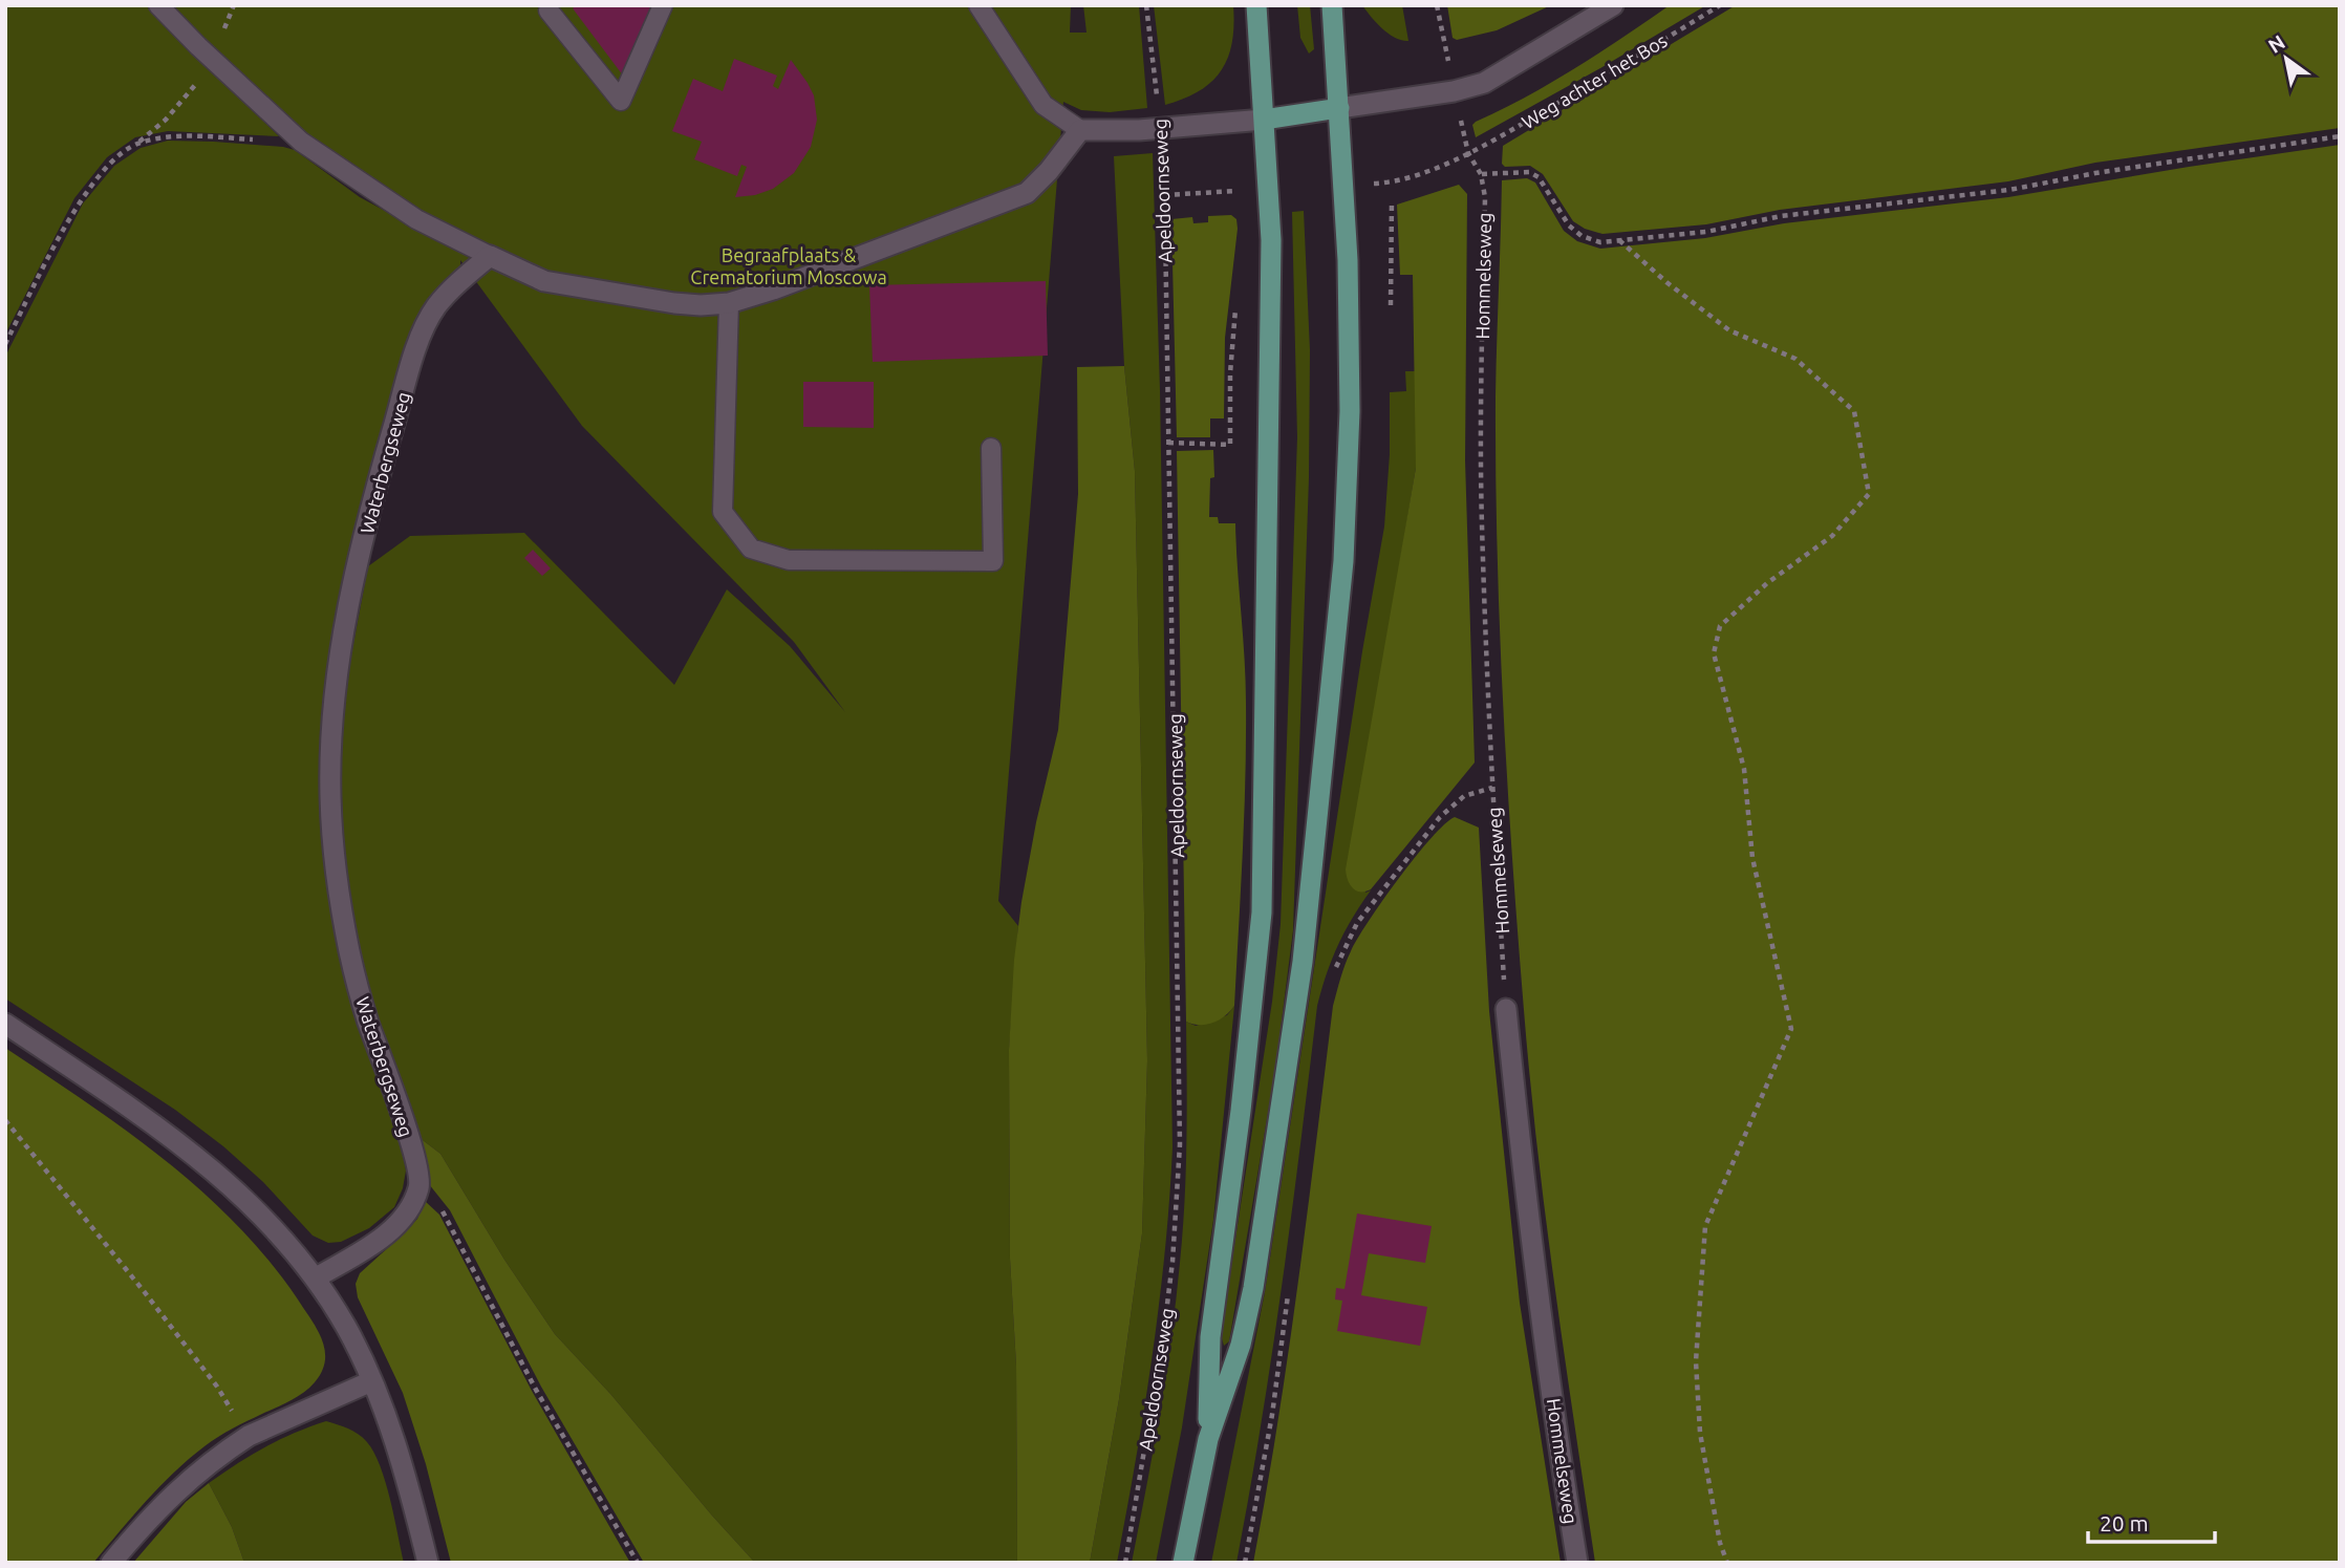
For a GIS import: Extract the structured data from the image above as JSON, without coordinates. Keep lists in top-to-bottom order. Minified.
{"streets":{"street":["Hommelseweg","Waterbergseweg"],"path":["Weg achter het Bos","Apeldoornseweg"]},"parks":["Begraafplaats & Crematorium Moscowa"],"scale_bar":"20 m","north":"top left"}
